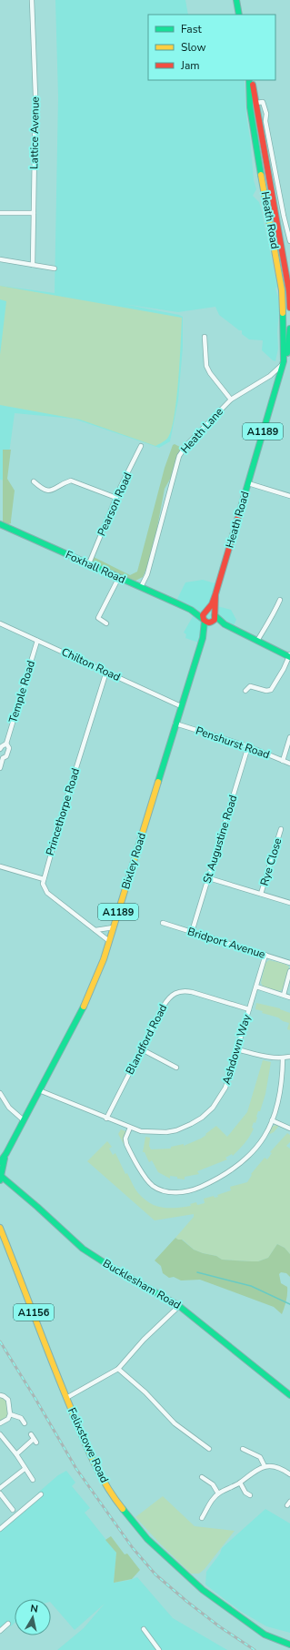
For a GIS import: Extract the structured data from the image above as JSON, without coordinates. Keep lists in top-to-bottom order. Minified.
{"streets":{"main road":["Heath Road","A1189","Foxhall Road","Bixley Road","Bucklesham Road","A1156","Felixstowe Road"],"street":["Lattice Avenue","Heath Lane","Pearson Road","Chilton Road","Temple Road","Penshurst Road","Princethorpe Road","St Augustine Road","Rye Close","Bridport Avenue","Blandford Road","Ashdown Way"]},"crossings":[["Heath Road","Heath Lane"],["Heath Road","Foxhall Road"],["Heath Road","Bixley Road"],["Heath Lane","Foxhall Road"],["Pearson Road","Foxhall Road"],["Foxhall Road","Bixley Road"],["Chilton Road","Temple Road"],["Chilton Road","Princethorpe Road"],["Chilton Road","Bixley Road"],["Penshurst Road","St Augustine Road"],["Penshurst Road","Bixley Road"],["St Augustine Road","Bridport Avenue"],["Bixley Road","Ashdown Way"],["Bixley Road","Bucklesham Road"],["Bridport Avenue","Ashdown Way"],["Blandford Road","Ashdown Way"]],"legend":["Fast","Slow","Jam"],"north":"top"}
